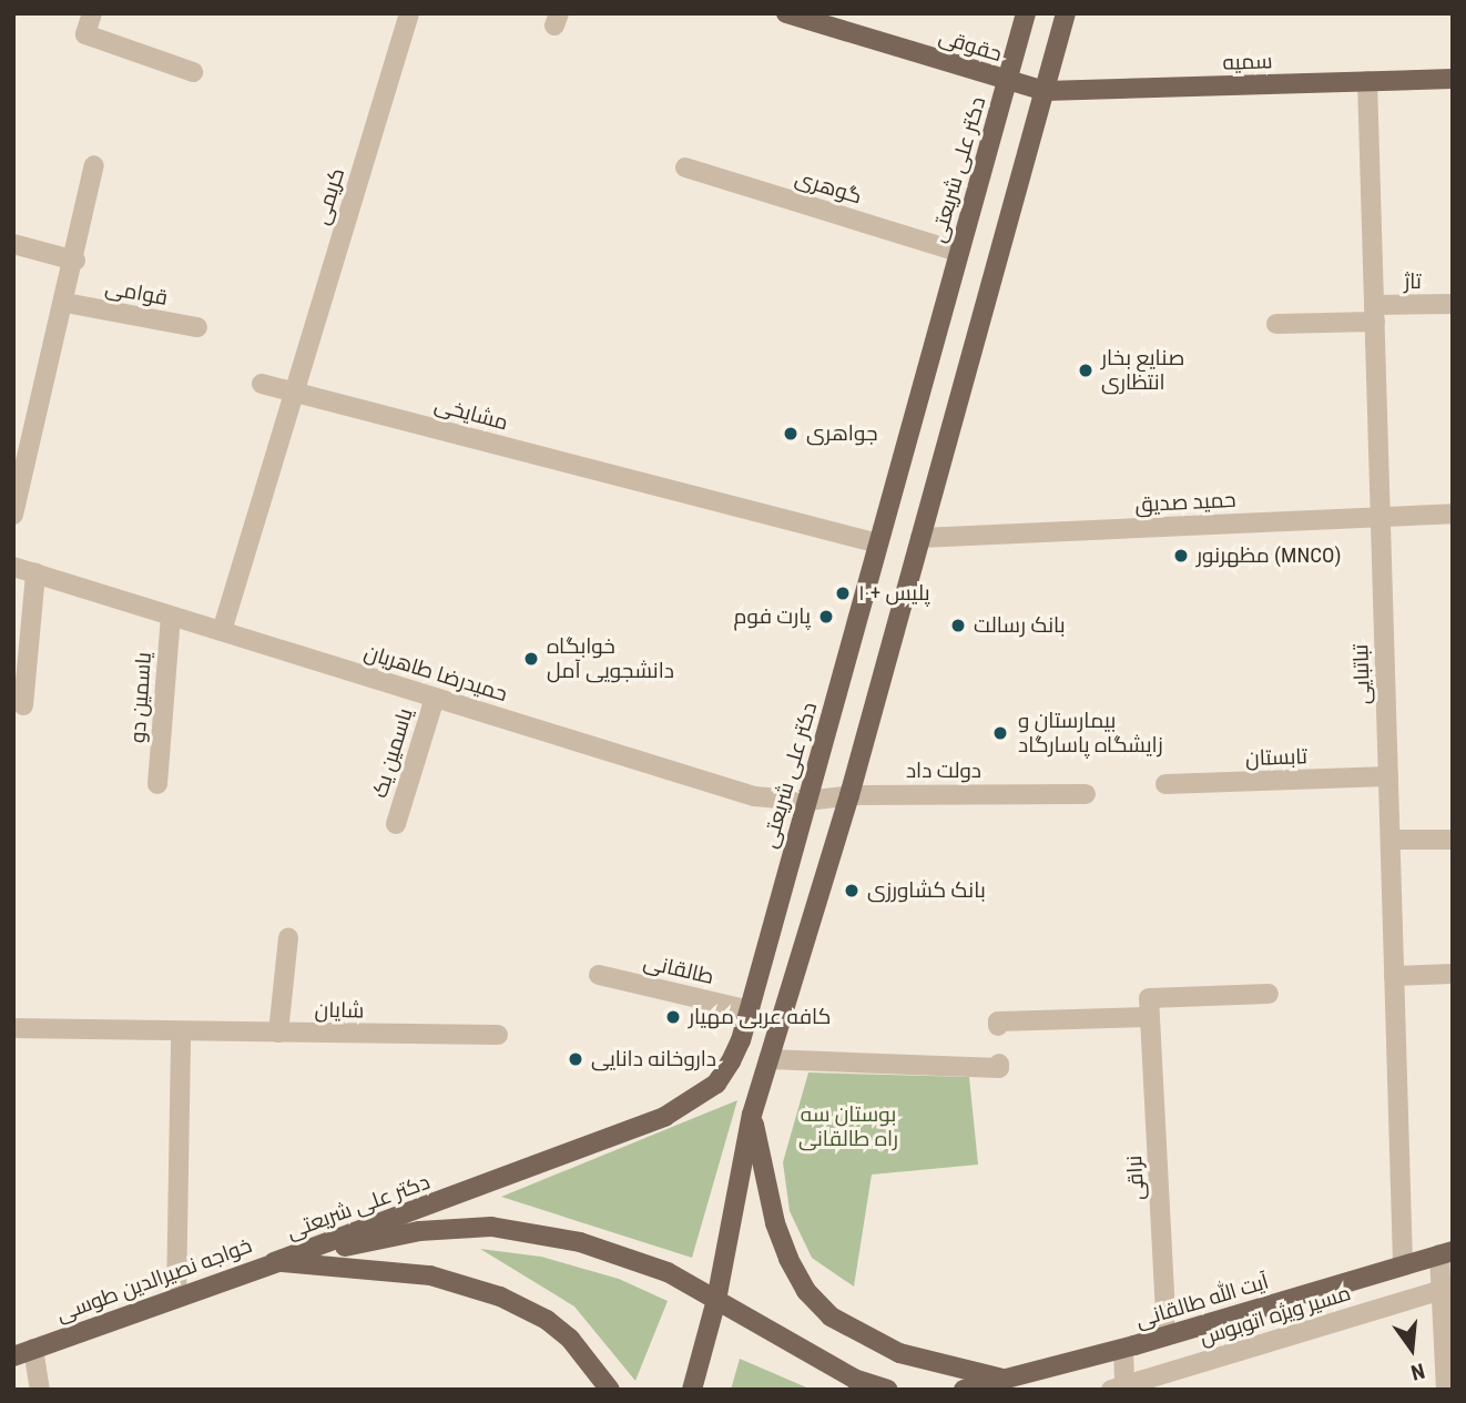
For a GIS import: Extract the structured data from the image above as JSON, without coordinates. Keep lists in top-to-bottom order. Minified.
{"streets":{"main road":["حقوقی","سمیه","دکتر علی شریعتی","خواجه نصیرالدین طوسی","آیت الله طالقانی"],"street":["گوهری","کریمی","تاژ","قوامی","مشایخی","حمید صدیق","حمیدرضا طاهریان","تباتبایی","یاسمین دو","یاسمین یک","تابستان","دولت داد","طالقانی","شایان","نراقی","مسیر ویژه اتوبوس"]},"crossings":[["حقوقی","سمیه"],["حقوقی","دکتر علی شریعتی"],["سمیه","تباتبایی"],["دکتر علی شریعتی","گوهری"],["دکتر علی شریعتی","مشایخی"],["دکتر علی شریعتی","حمیدرضا طاهریان"],["دکتر علی شریعتی","طالقانی"],["دکتر علی شریعتی","خواجه نصیرالدین طوسی"],["کریمی","مشایخی"],["تاژ","تباتبایی"],["حمید صدیق","تباتبایی"],["حمیدرضا طاهریان","یاسمین دو"],["حمیدرضا طاهریان","یاسمین یک"],["حمیدرضا طاهریان","دولت داد"],["تباتبایی","تابستان"],["تباتبایی","آیت الله طالقانی"],["نراقی","آیت الله طالقانی"]],"parks":["بوستان سه راه طالقانی"],"places":["صنایع بخار انتظاری","جواهری","مظهرنور (MNCO)","پلیس +۱۰","پارت فوم","بانک رسالت","خوابگاه دانشجویی آمل","بیمارستان و زایشگاه پاسارگاد","بانک کشاورزی","کافه عربی مهیار","داروخانه دانایی"],"north":"bottom"}
